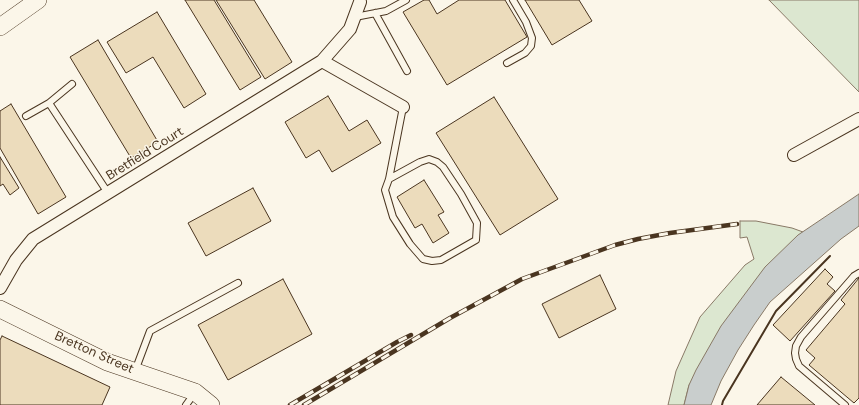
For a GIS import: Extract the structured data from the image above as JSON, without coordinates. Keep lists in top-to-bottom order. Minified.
{"streets":{"street":["Bretfield Court","Bretton Street"]}}
